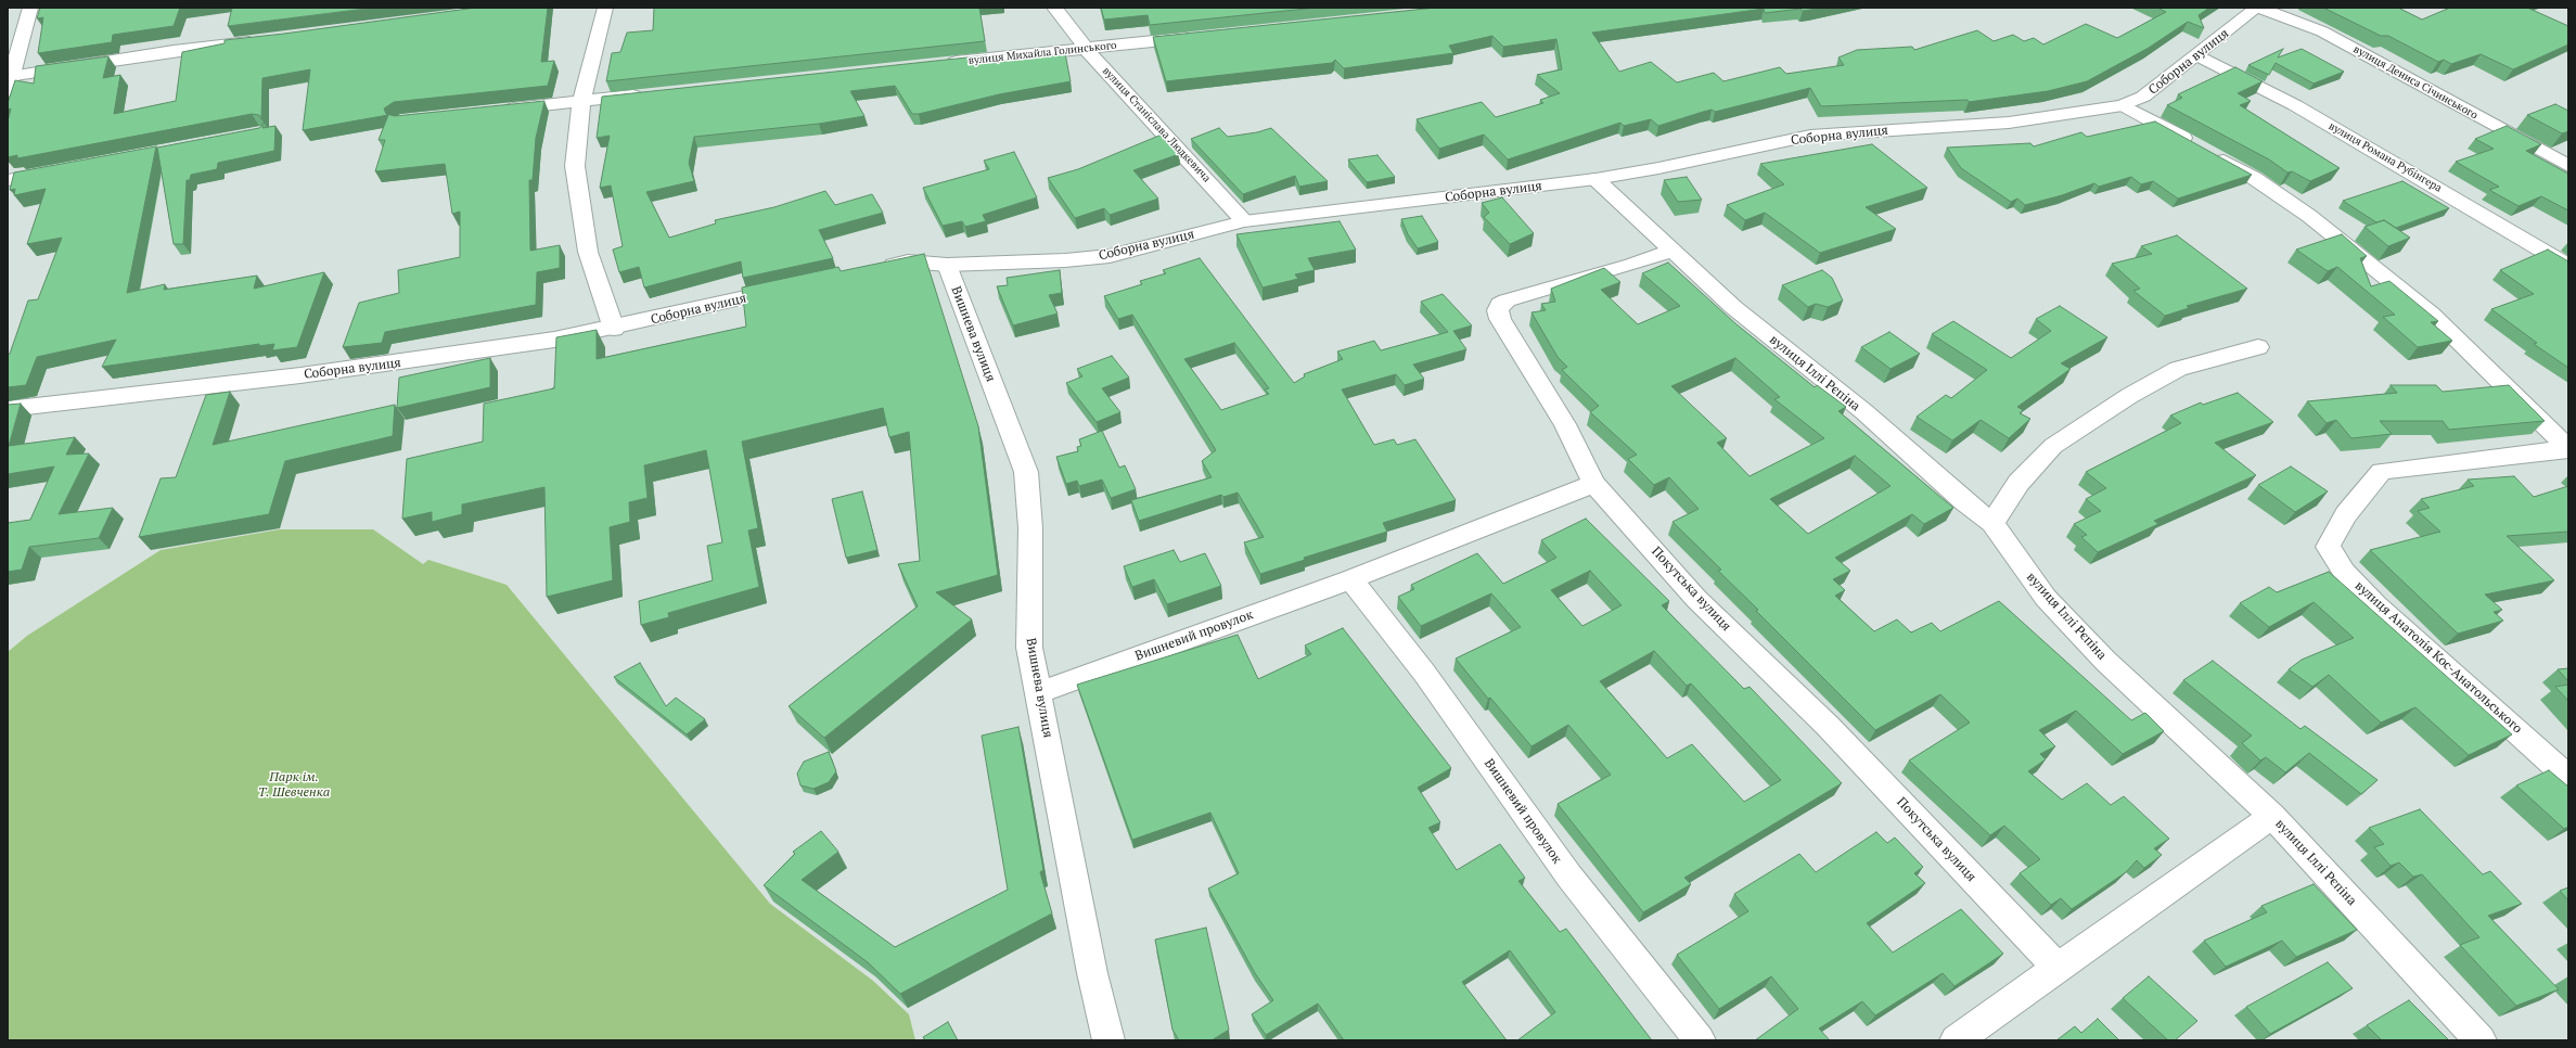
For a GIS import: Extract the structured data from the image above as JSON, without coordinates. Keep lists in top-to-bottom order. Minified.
{"streets":{"street":["вулиця Михайла Голинського","Соборна вулиця","вулиця Дениса Січинського","вулиця Станіслава Людкевича","вулиця Романа Рубінгера","Вишнева вулиця","вулиця Іллі Рєпіна","Покутська вулиця","Вишневий провулок","вулиця Анатолія Кос-Анатольського"]},"crossings":[["вулиця Михайла Голинського","вулиця Станіслава Людкевича"],["Соборна вулиця","вулиця Дениса Січинського"],["Соборна вулиця","вулиця Станіслава Людкевича"],["Соборна вулиця","вулиця Романа Рубінгера"],["Соборна вулиця","Вишнева вулиця"],["Соборна вулиця","вулиця Іллі Рєпіна"],["Вишнева вулиця","Вишневий провулок"],["вулиця Іллі Рєпіна","Покутська вулиця"],["Покутська вулиця","Вишневий провулок"]],"parks":["Парк ім. Т. Шевченка"]}
